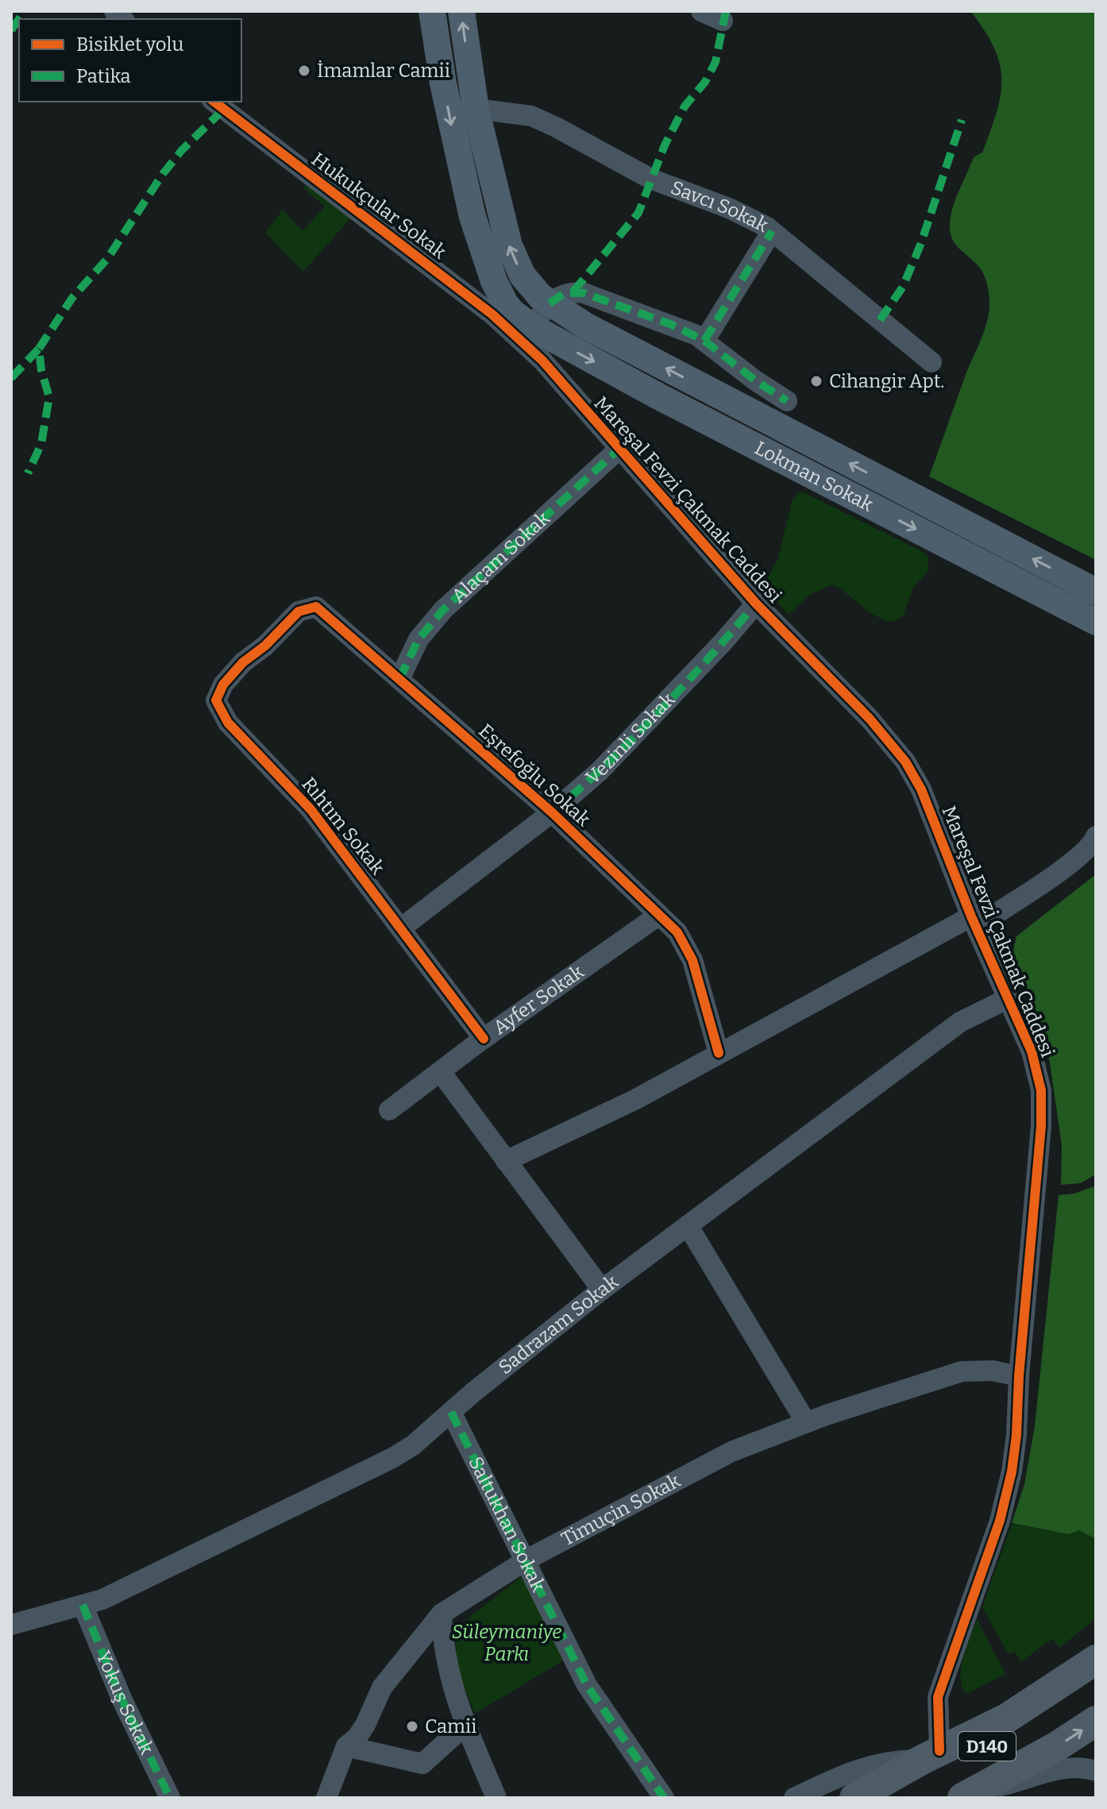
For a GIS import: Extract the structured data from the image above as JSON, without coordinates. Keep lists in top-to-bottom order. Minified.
{"streets":{"highway":["D140"],"main road":["Lokman Sokak","Mareşal Fevzi Çakmak Caddesi"],"street":["Hukukçular Sokak","Savcı Sokak","Alaçam Sokak","Vezinli Sokak","Eşrefoğlu Sokak","Rıhtım Sokak","Ayfer Sokak","Sadrazam Sokak","Timuçin Sokak","Saltukhan Sokak","Yokuş Sokak"]},"crossings":[["Hukukçular Sokak","Lokman Sokak"],["Hukukçular Sokak","Mareşal Fevzi Çakmak Caddesi"],["Lokman Sokak","Mareşal Fevzi Çakmak Caddesi"],["Mareşal Fevzi Çakmak Caddesi","Alaçam Sokak"],["Mareşal Fevzi Çakmak Caddesi","Vezinli Sokak"],["Mareşal Fevzi Çakmak Caddesi","Sadrazam Sokak"],["Mareşal Fevzi Çakmak Caddesi","Timuçin Sokak"],["Alaçam Sokak","Eşrefoğlu Sokak"],["Vezinli Sokak","Eşrefoğlu Sokak"],["Vezinli Sokak","Rıhtım Sokak"],["Eşrefoğlu Sokak","Rıhtım Sokak"],["Eşrefoğlu Sokak","Ayfer Sokak"],["Rıhtım Sokak","Ayfer Sokak"],["Sadrazam Sokak","Saltukhan Sokak"],["Sadrazam Sokak","Yokuş Sokak"],["Timuçin Sokak","Saltukhan Sokak"]],"parks":["Süleymaniye Parkı"],"places":["İmamlar Camii","Cihangir Apt.","Camii"],"legend":["Bisiklet yolu","Patika"]}
